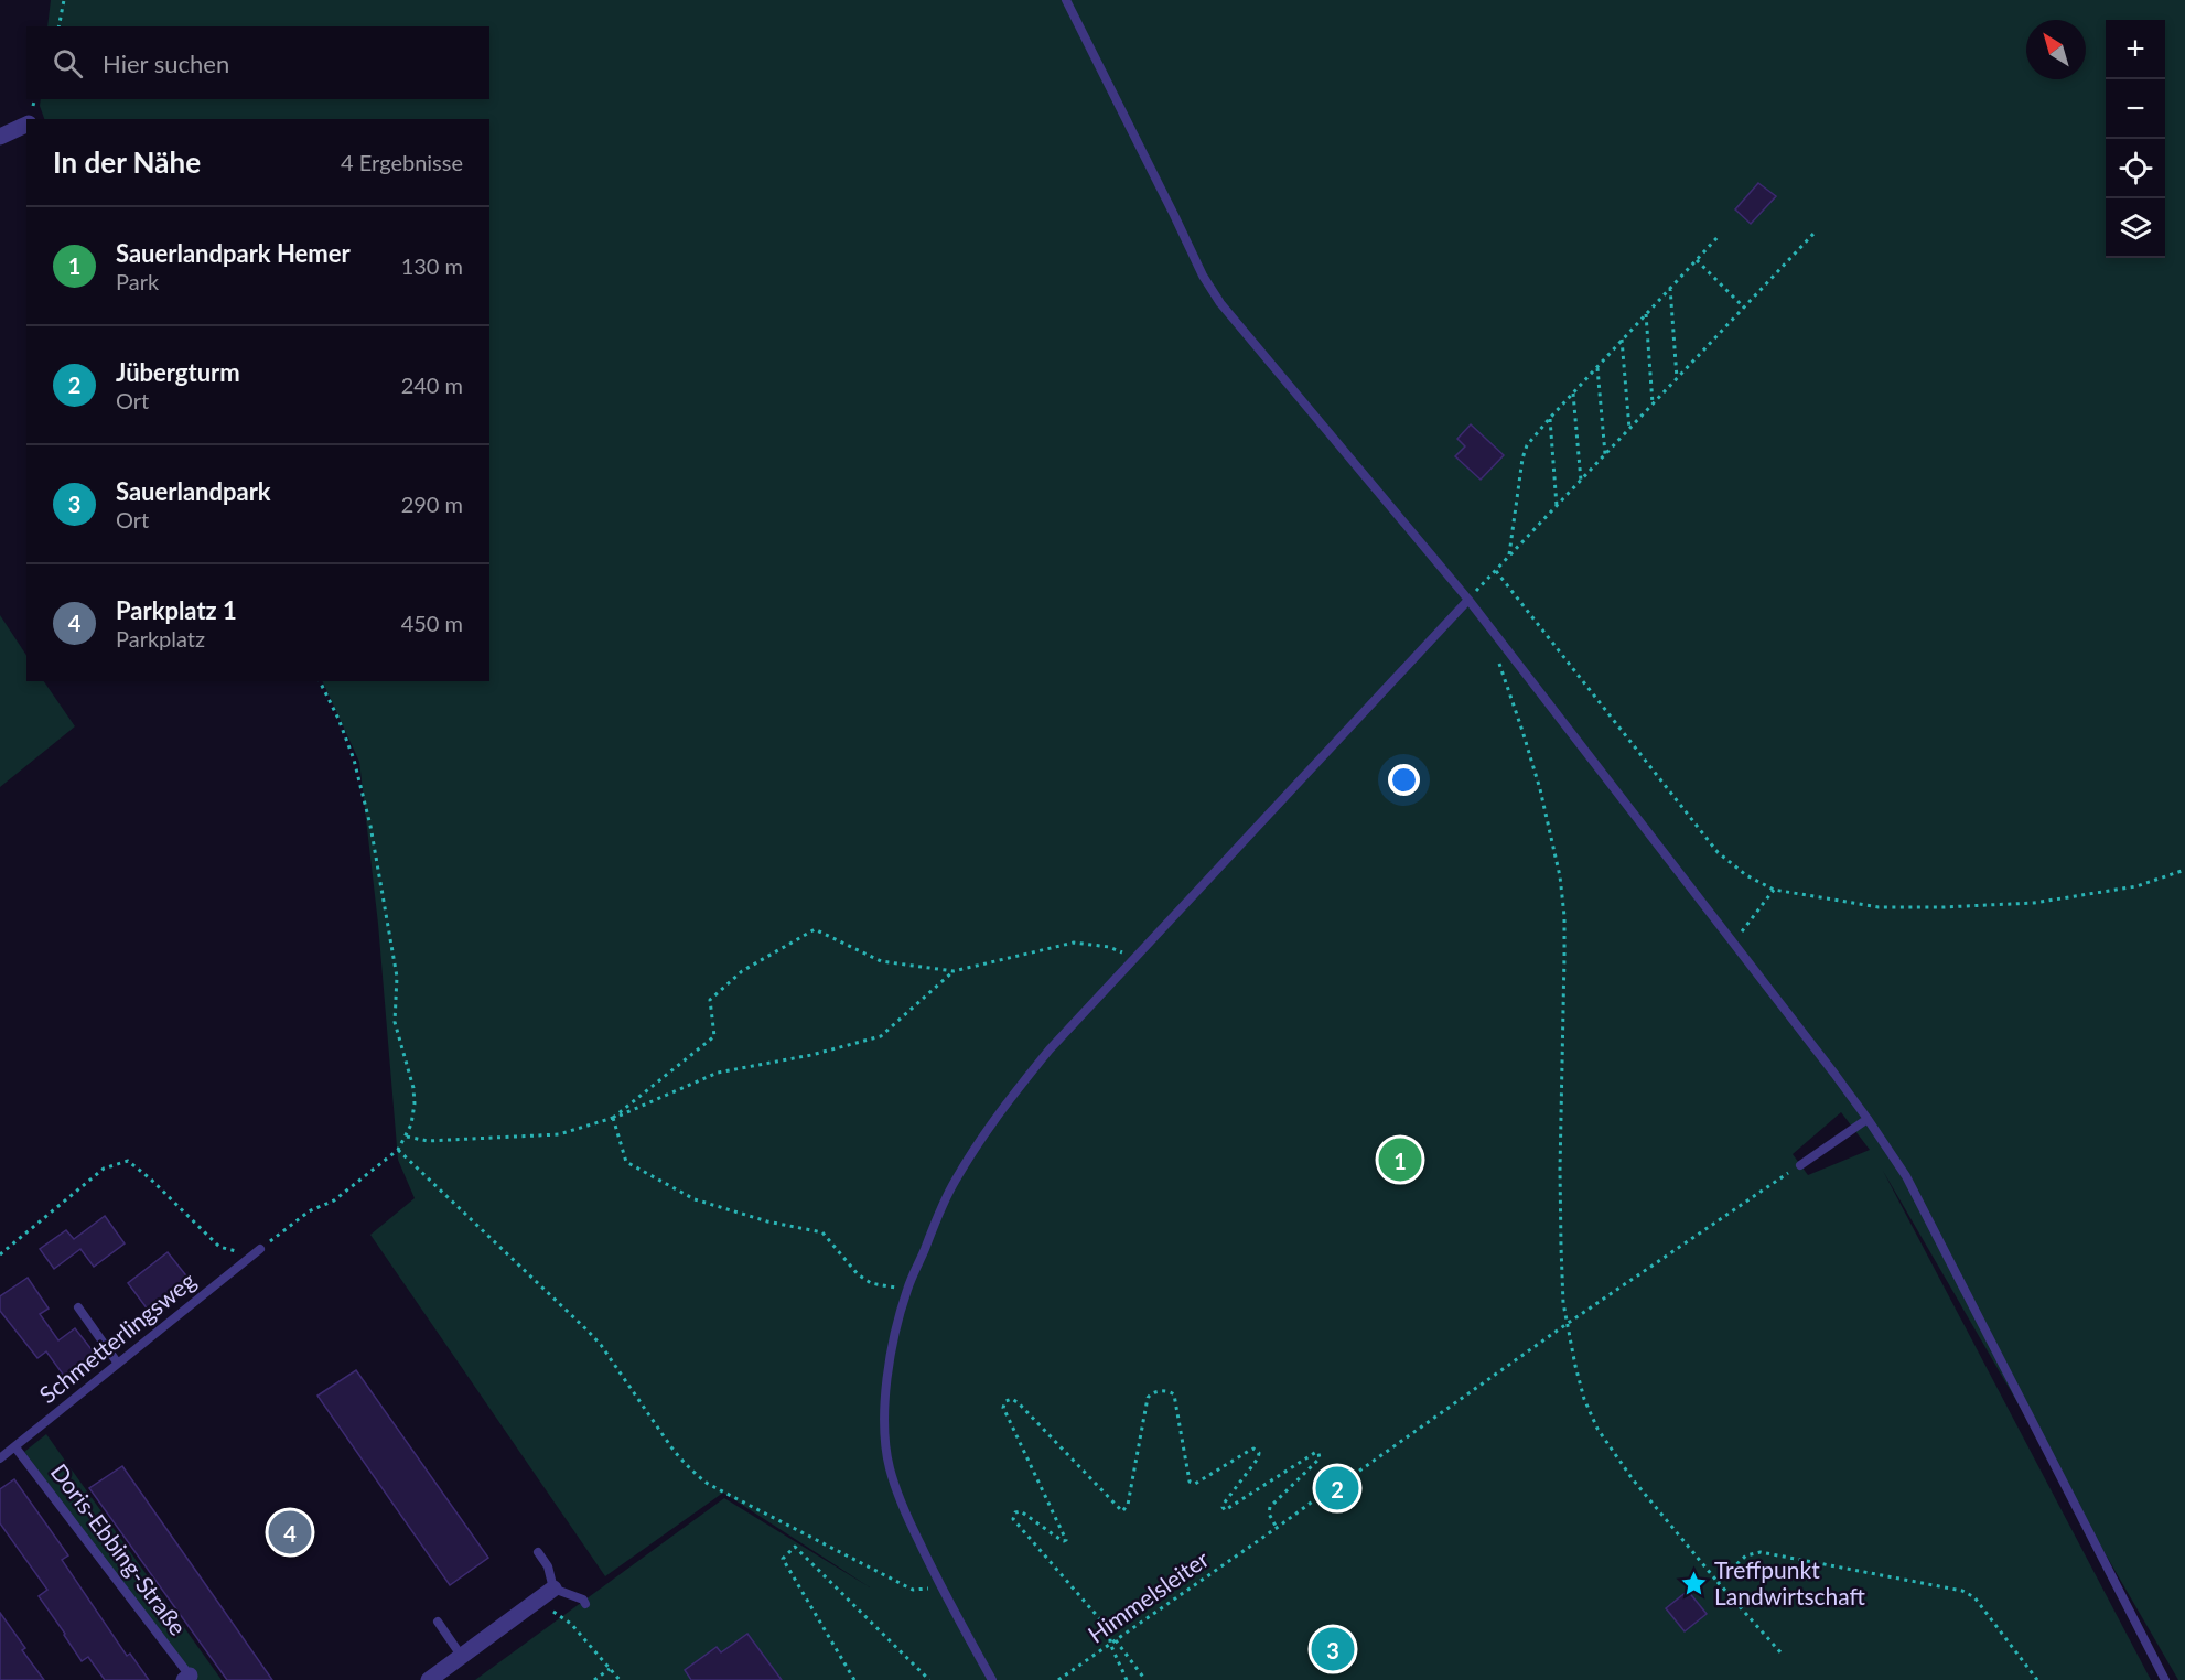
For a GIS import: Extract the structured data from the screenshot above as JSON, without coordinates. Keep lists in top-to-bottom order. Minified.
{"streets":{"lane":["Schmetterlingsweg","Doris-Ebbing-Straße"],"path":["Himmelsleiter"]},"crossings":[["Schmetterlingsweg","Doris-Ebbing-Straße"]],"places":{"place":["Treffpunkt Landwirtschaft"]},"north":"top left","page":{"map_buttons":["+","−"],"search":"Hier suchen","heading":["In der Nähe","4 Ergebnisse"],"list":[{"mark":"1","name":"Sauerlandpark Hemer","note":"Park","value":"130 m"},{"mark":"2","name":"Jübergturm","note":"Ort","value":"240 m"},{"mark":"3","name":"Sauerlandpark","note":"Ort","value":"290 m"},{"mark":"4","name":"Parkplatz 1","note":"Parkplatz","value":"450 m"}],"pins":["1","2","4","3"]}}
